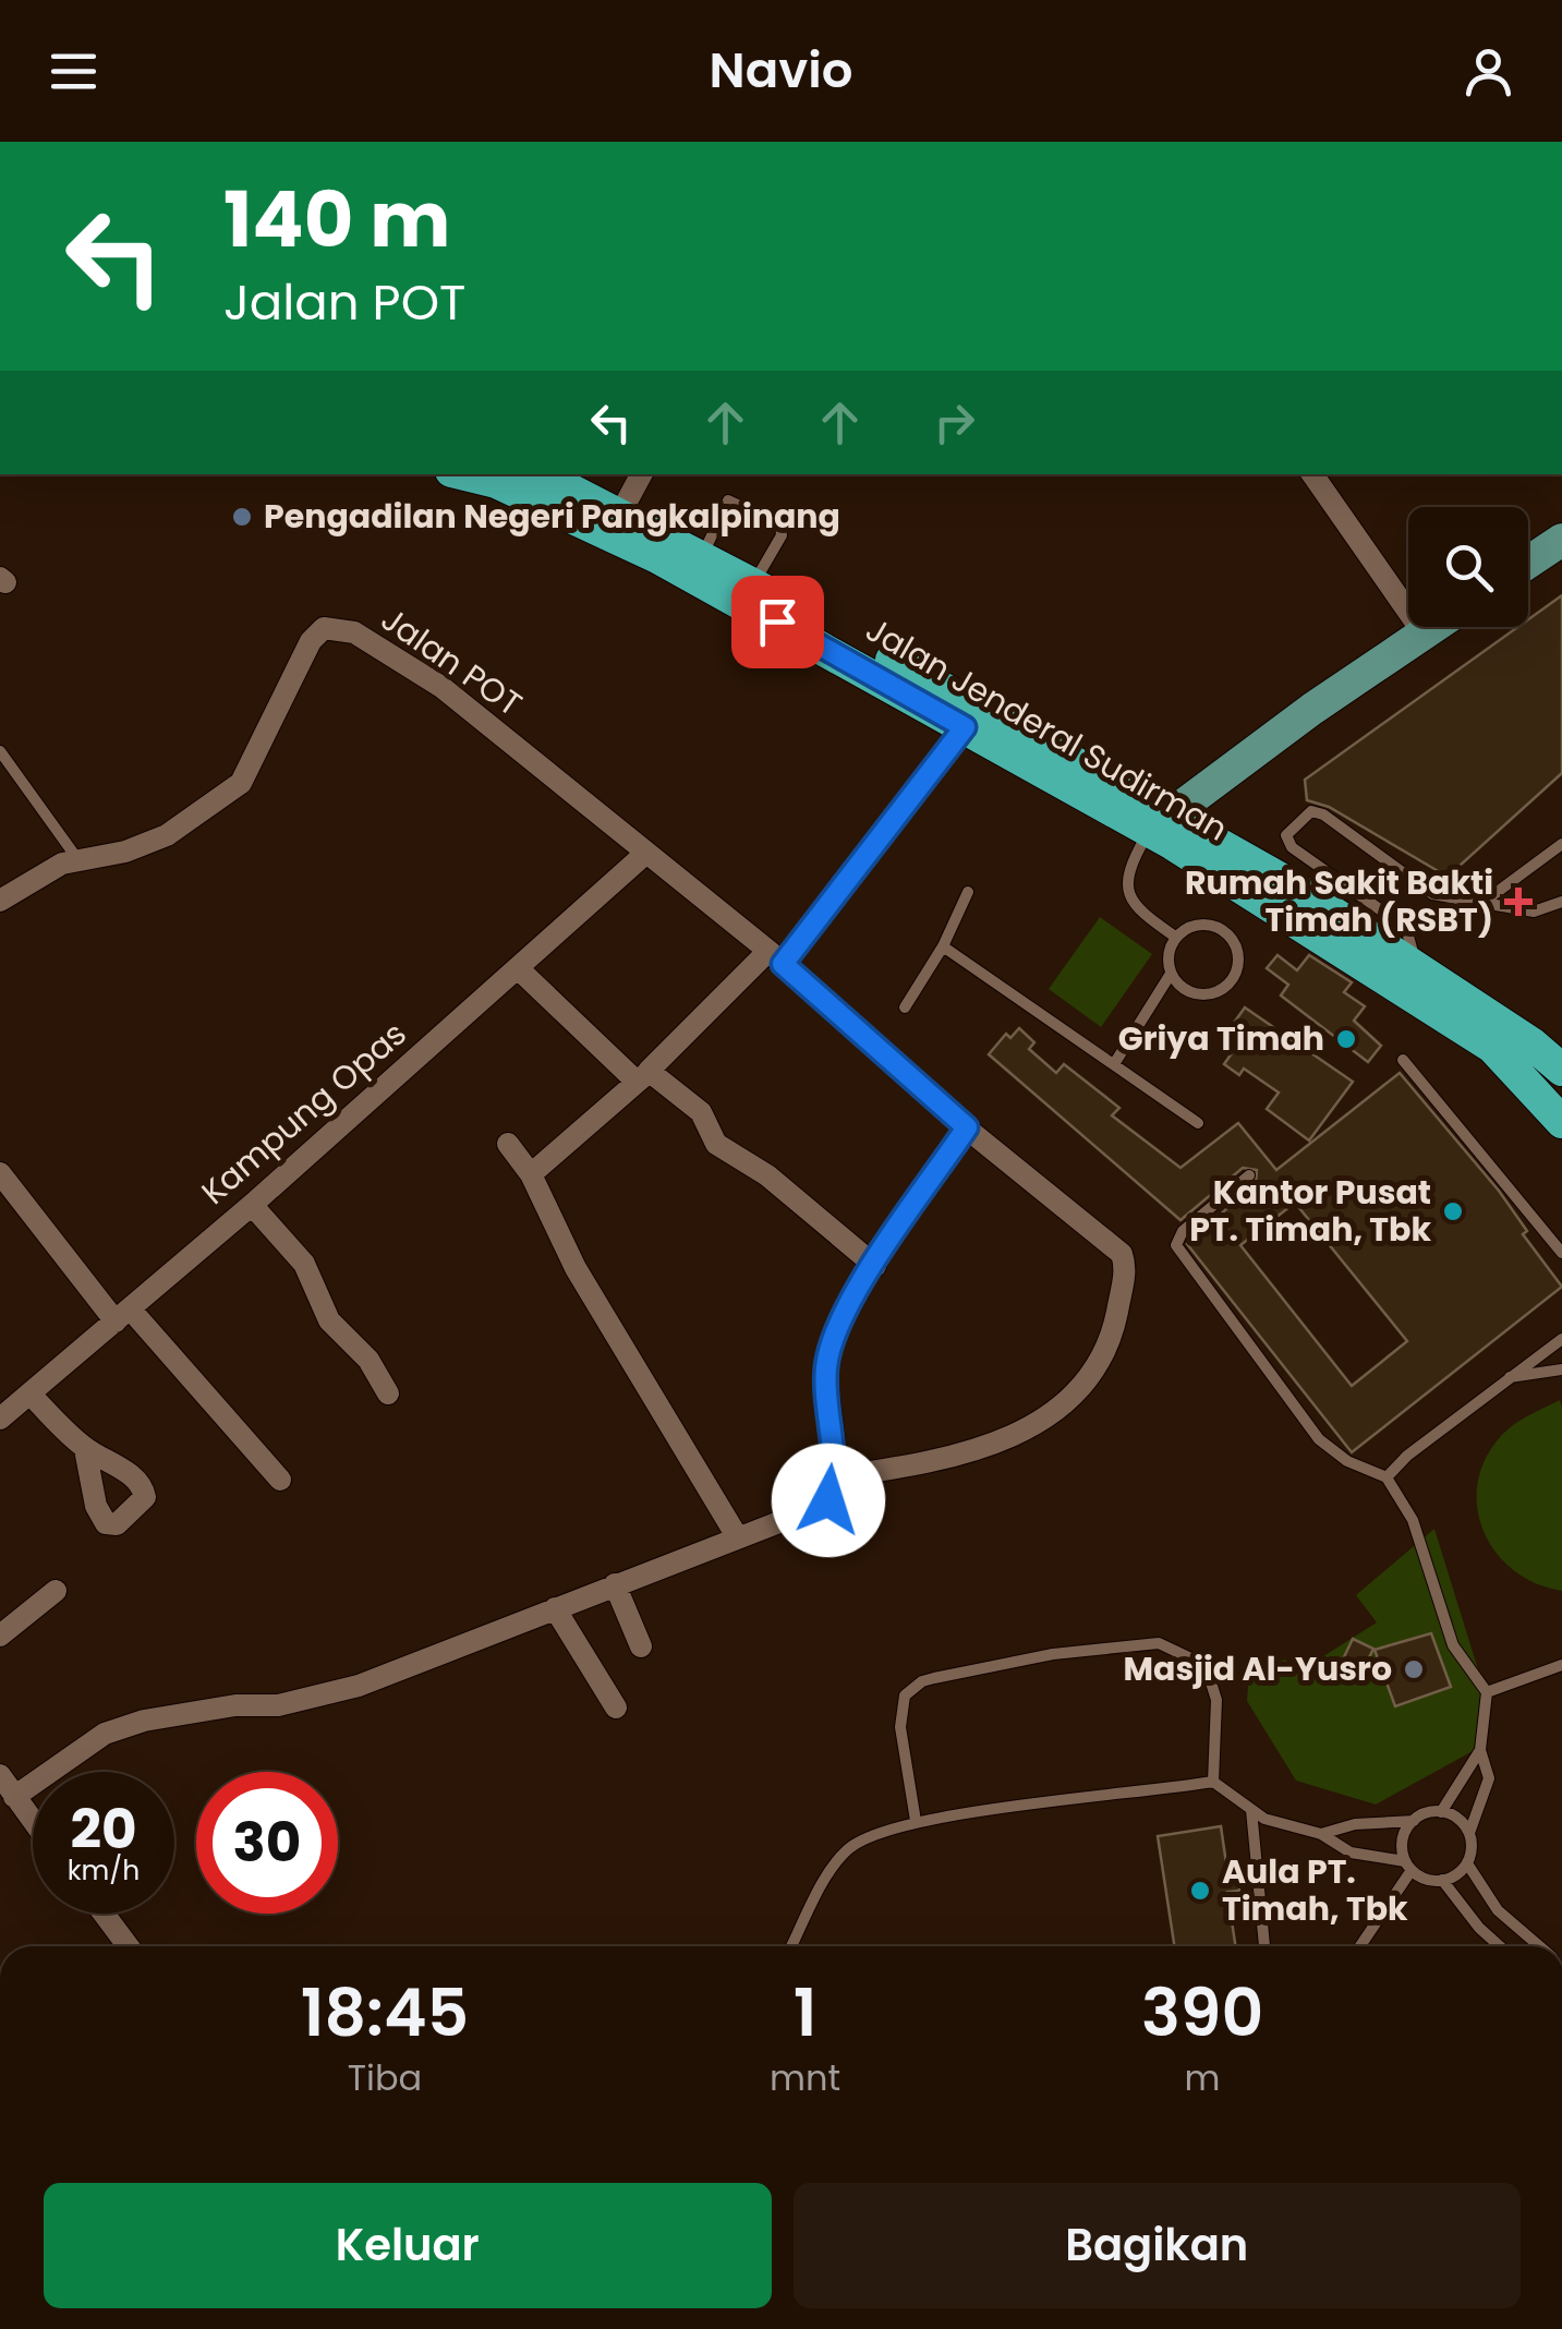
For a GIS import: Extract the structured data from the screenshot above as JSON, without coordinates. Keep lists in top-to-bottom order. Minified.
{"streets":{"highway":["Jalan Jenderal Sudirman"],"street":["Jalan POT","Kampung Opas"]},"crossings":[["Jalan POT","Kampung Opas"]],"places":{"other":["Pengadilan Negeri Pangkalpinang","Griya Timah","Kantor Pusat PT. Timah, Tbk","Masjid Al-Yusro","Aula PT. Timah, Tbk"],"health":["Rumah Sakit Bakti Timah (RSBT)"]},"page":{"header":"Navio","turn":["140 m","Jalan POT"],"speed":"20 km/h","limit":"30","eta":["18:45","Tiba","1","mnt","390","m"],"buttons":["Keluar","Bagikan"]}}
